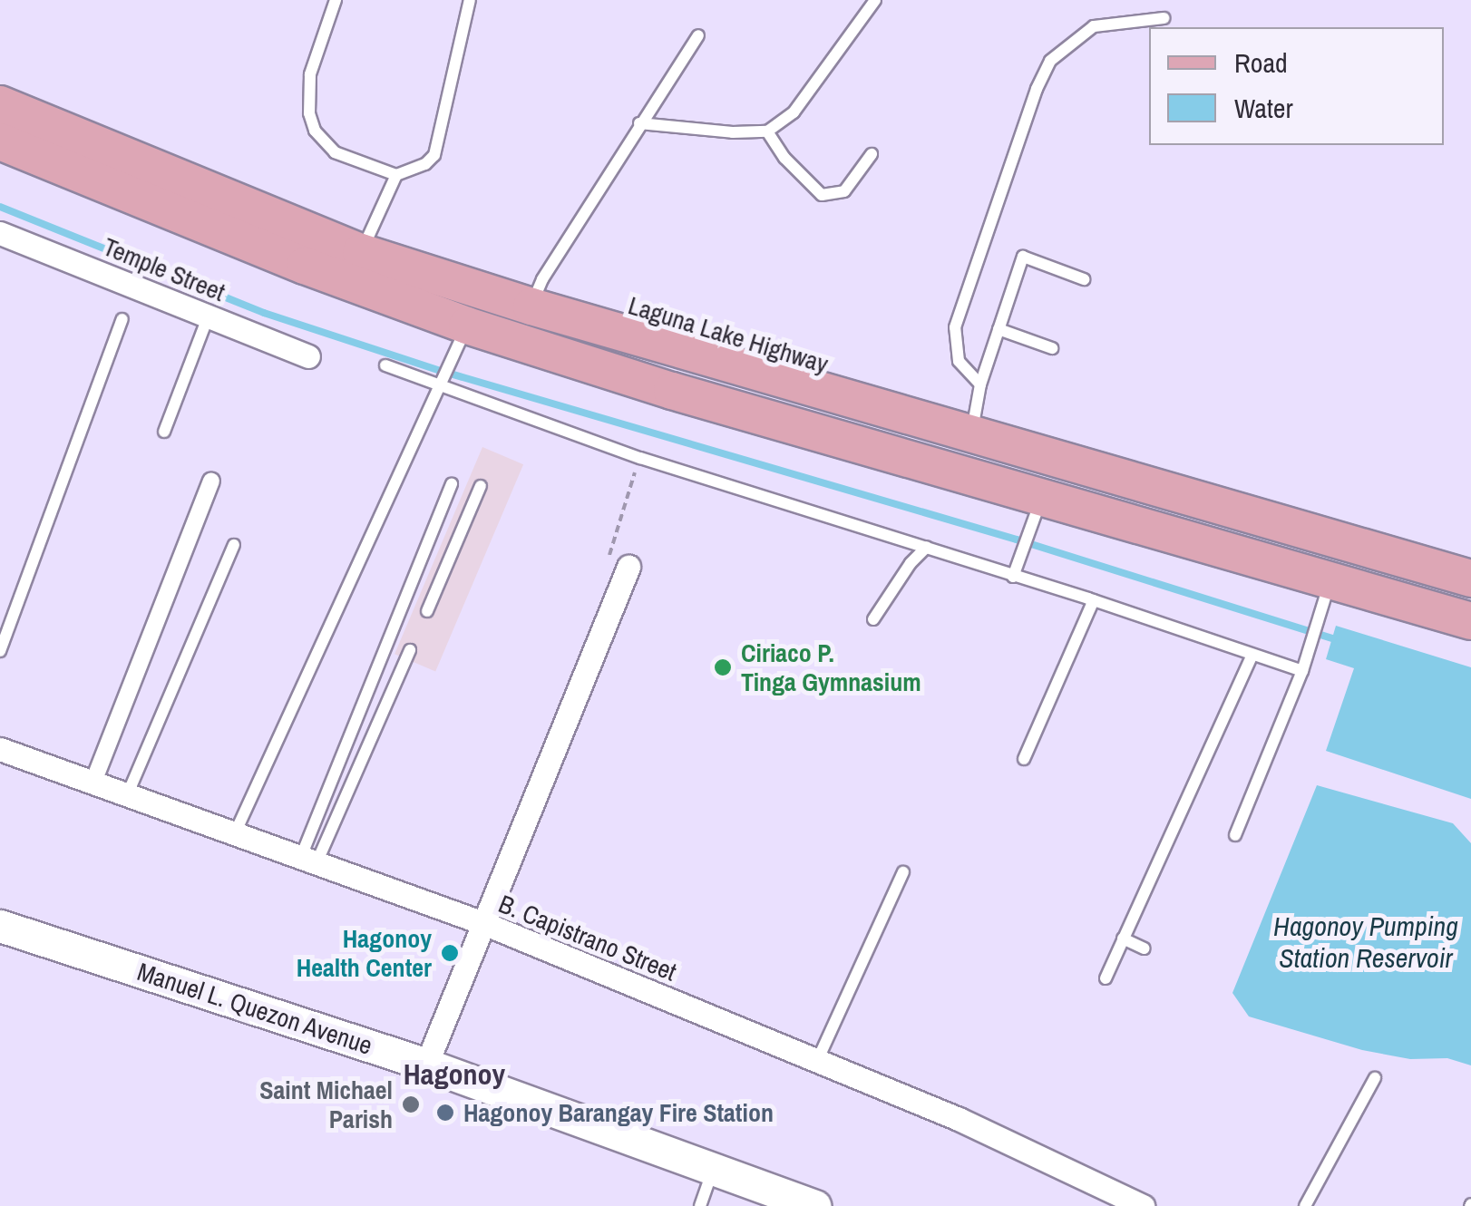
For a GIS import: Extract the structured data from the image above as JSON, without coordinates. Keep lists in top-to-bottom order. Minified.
{"streets":{"main road":["Laguna Lake Highway","Manuel L. Quezon Avenue"],"street":["Temple Street","B. Capistrano Street"]},"districts":["Hagonoy"],"water":["Hagonoy Pumping Station Reservoir"],"places":["Ciriaco P. Tinga Gymnasium","Hagonoy Health Center","Saint Michael Parish","Hagonoy Barangay Fire Station"],"legend":["Road","Water"]}
